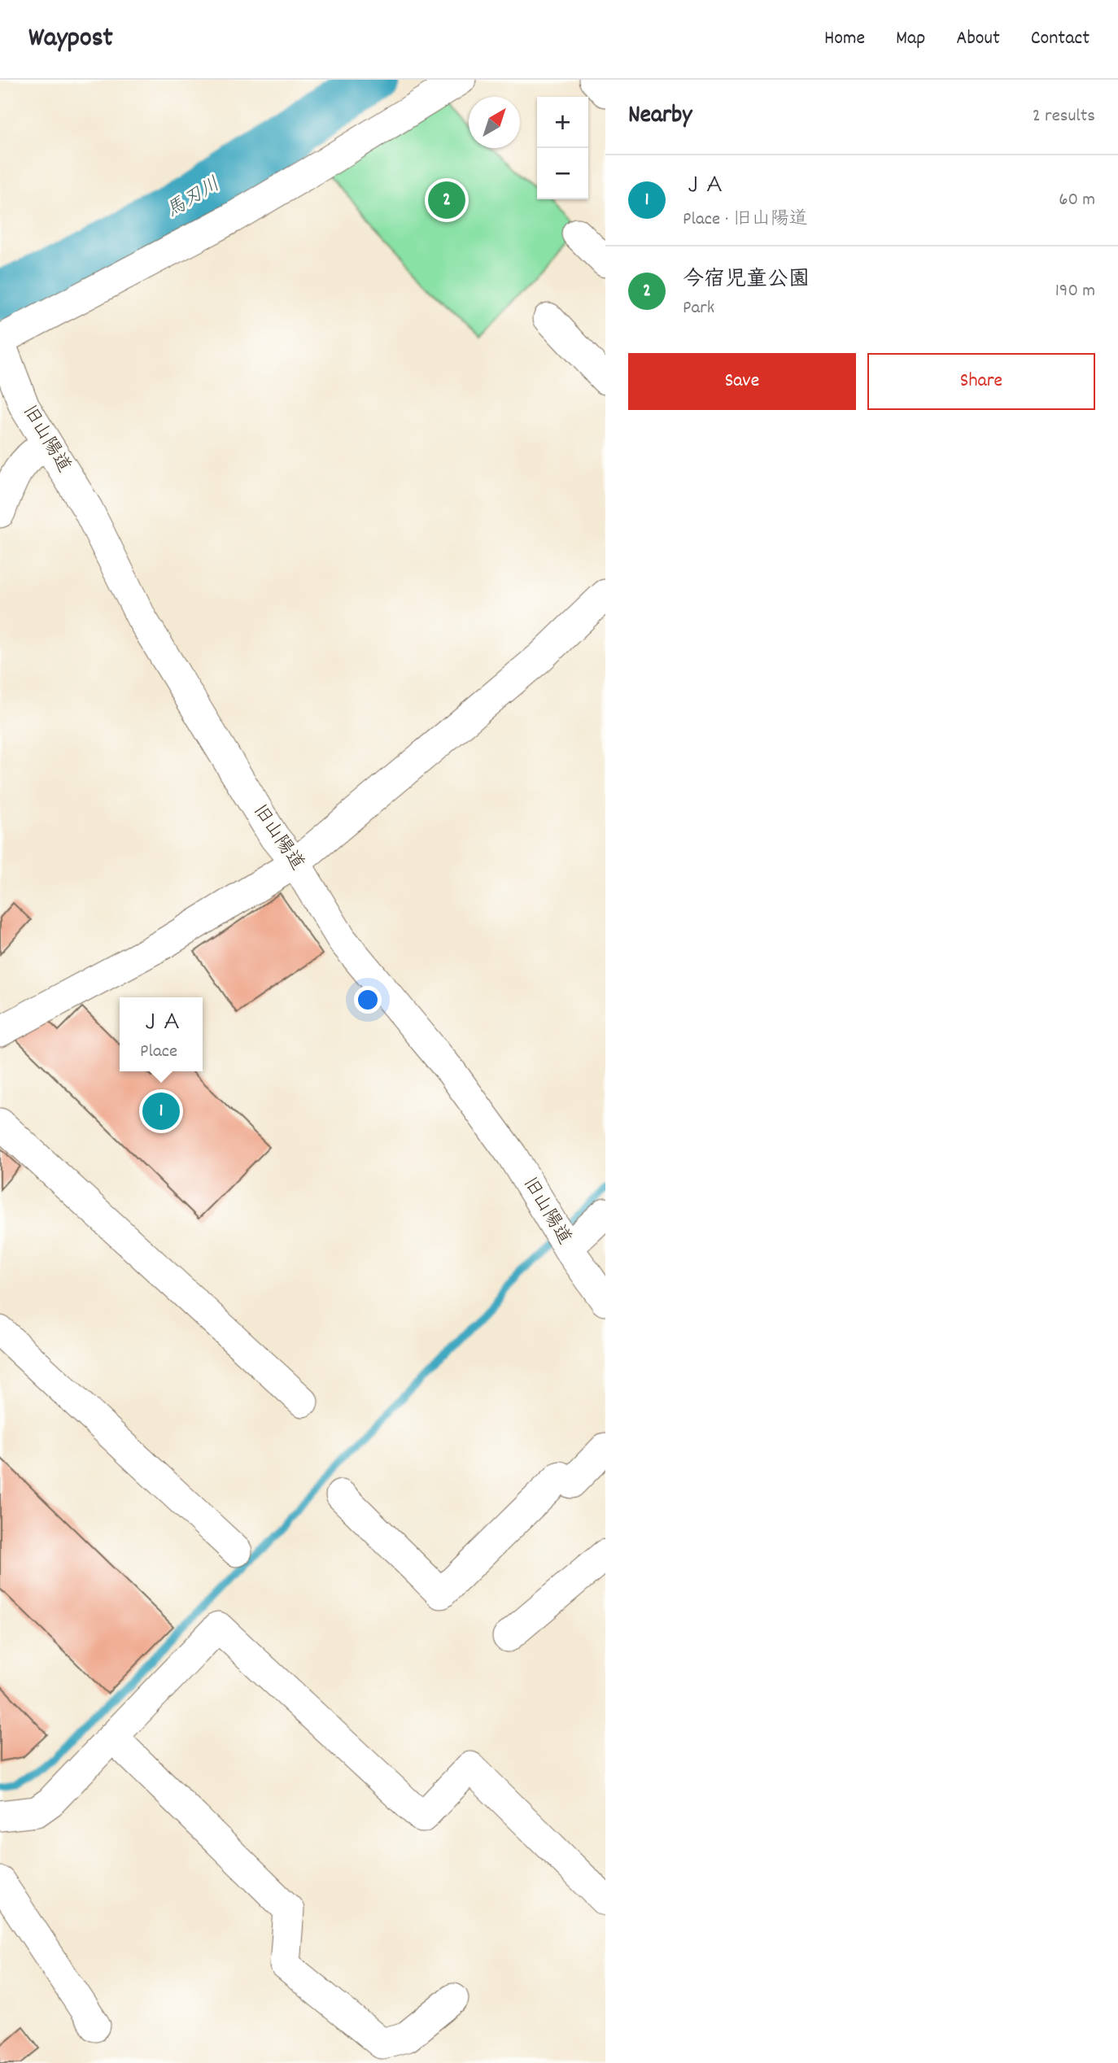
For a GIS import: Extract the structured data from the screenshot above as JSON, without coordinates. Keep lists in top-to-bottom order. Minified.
{"streets":{"street":["旧山陽道"]},"water":["馬刃川"],"north":"top right","page":{"header":"Waypost","nav":["Home","Map","About","Contact"],"heading":["Nearby","2 results"],"map_buttons":["+","−"],"list":[{"mark":"1","name":"ＪＡ","note":"Place · 旧山陽道","value":"60 m"},{"mark":"2","name":"今宿児童公園","note":"Park","value":"190 m"}],"pins":["2","1"],"buttons":["Save","Share"],"popup":["ＪＡ","Place"]}}
